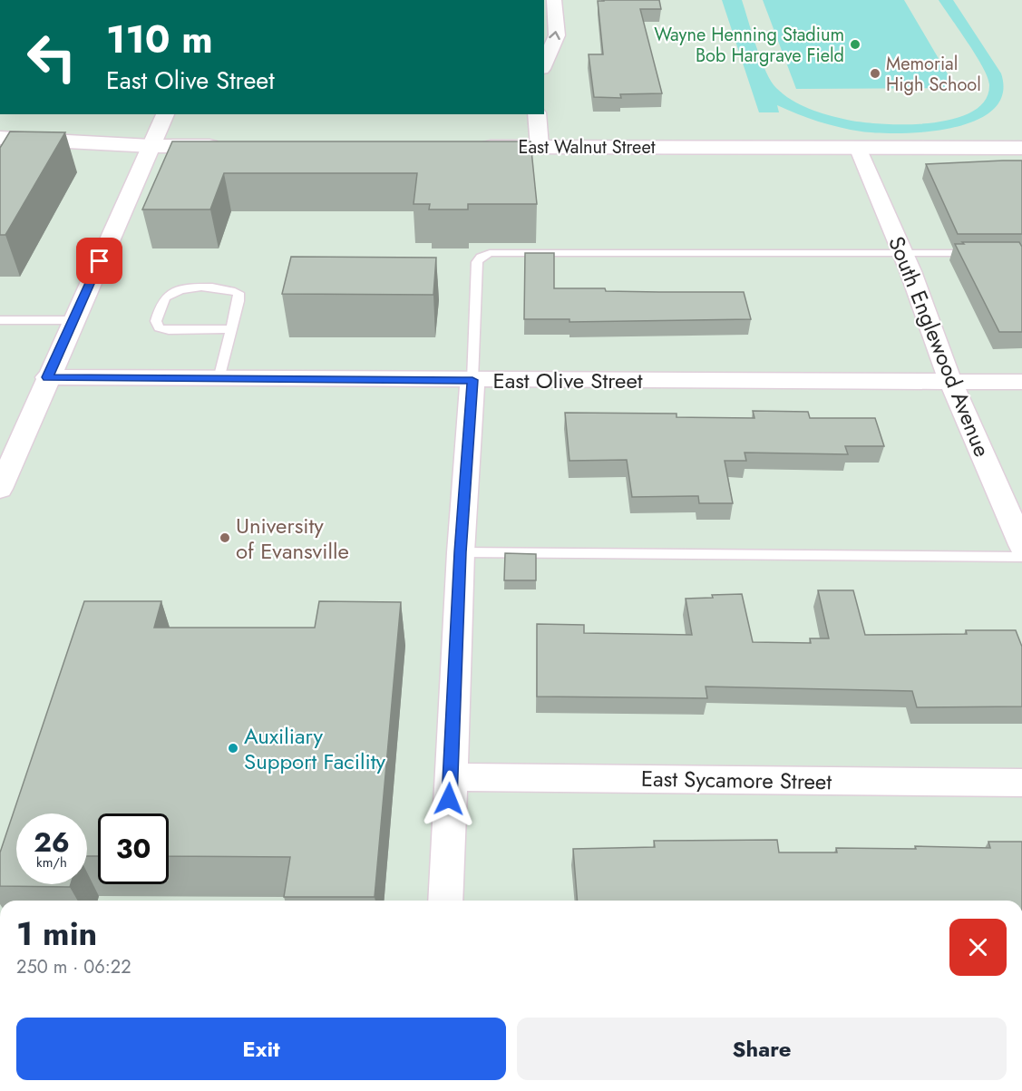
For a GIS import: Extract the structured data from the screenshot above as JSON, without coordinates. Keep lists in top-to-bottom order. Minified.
{"streets":{"street":["East Walnut Street","South Englewood Avenue","East Olive Street","East Sycamore Street"]},"crossings":[["East Walnut Street","South Englewood Avenue"],["South Englewood Avenue","East Olive Street"]],"places":["Wayne Henning Stadium Bob Hargrave Field","Memorial High School","University of Evansville","Auxiliary Support Facility"],"page":{"turn":["110 m","East Olive Street"],"speed":"26 km/h","limit":"30","heading":["1 min","250 m · 06:22"],"buttons":["Exit","Share"]}}
